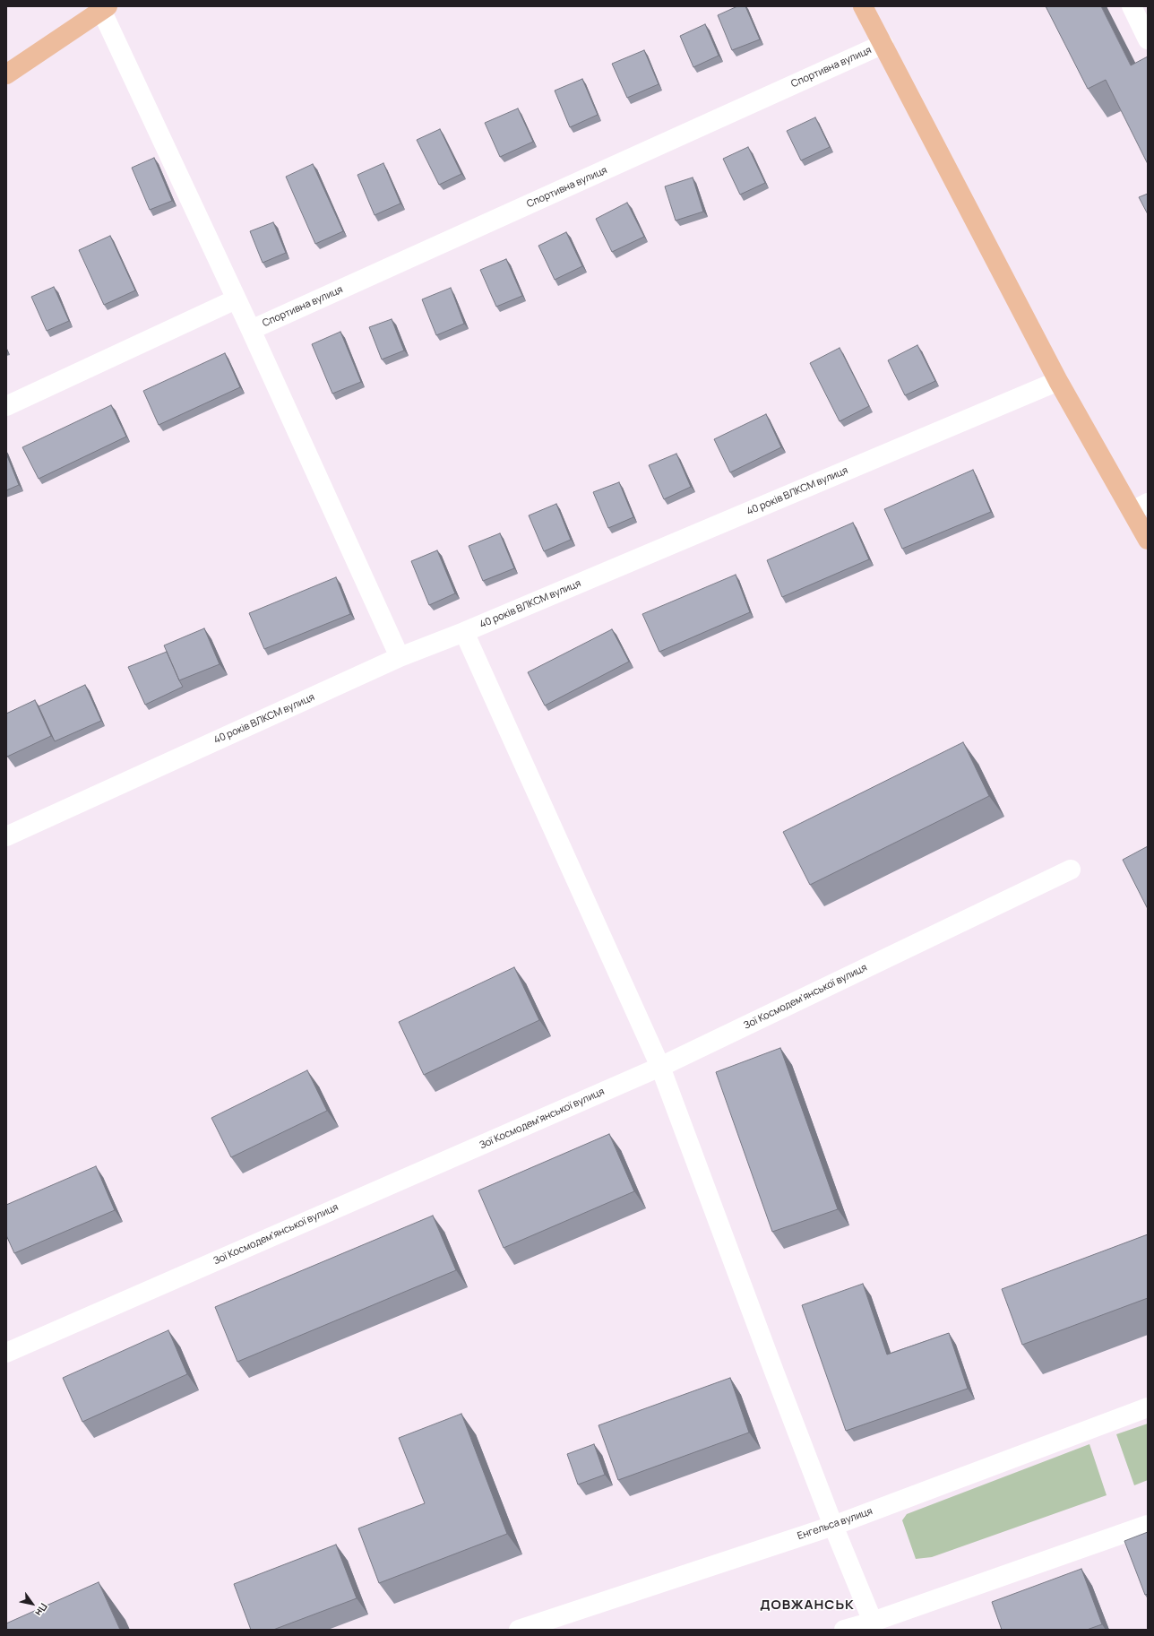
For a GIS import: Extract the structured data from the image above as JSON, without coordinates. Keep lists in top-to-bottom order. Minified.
{"streets":{"street":["Спортивна вулиця","40 років ВЛКСМ вулиця","Зої Космодем’янської вулиця","Енгельса вулиця"]},"districts":["ДОВЖАНСЬК"],"north":"bottom right"}
